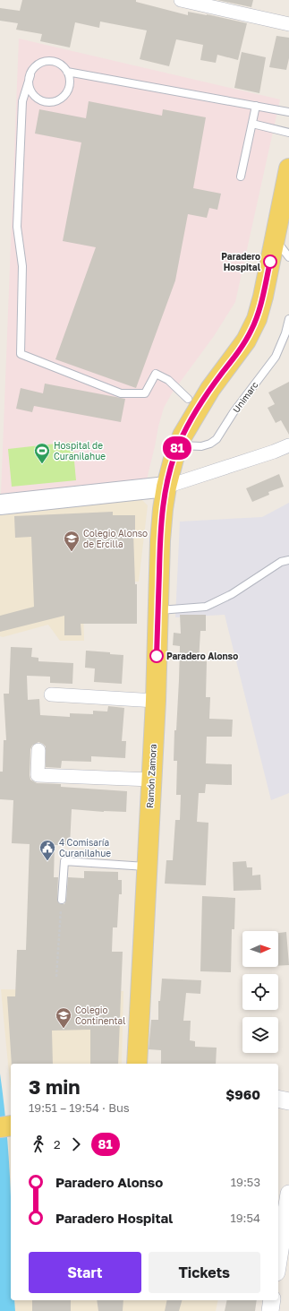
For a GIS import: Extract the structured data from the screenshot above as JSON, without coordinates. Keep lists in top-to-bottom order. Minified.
{"streets":{"main road":["Ramón Zamora"],"lane":["Unimarc"]},"crossings":[["Unimarc","Ramón Zamora"]],"places":{"other":["Paradero Hospital","Paradero Alonso"],"sports":["Hospital de Curanilahue"],"school or university":["Colegio Alonso de Ercilla","Colegio Continental"],"public building":["4 Comisaría Curanilahue"]},"lines":["bus line 81"],"north":"right","page":{"on_map":"81","heading":["3 min","19:51 – 19:54 · Bus","$960"],"legs":["2","81"],"list":[{"name":"Paradero Alonso","value":"19:53"},{"name":"Paradero Hospital","value":"19:54"}],"buttons":["Start","Tickets"]}}
